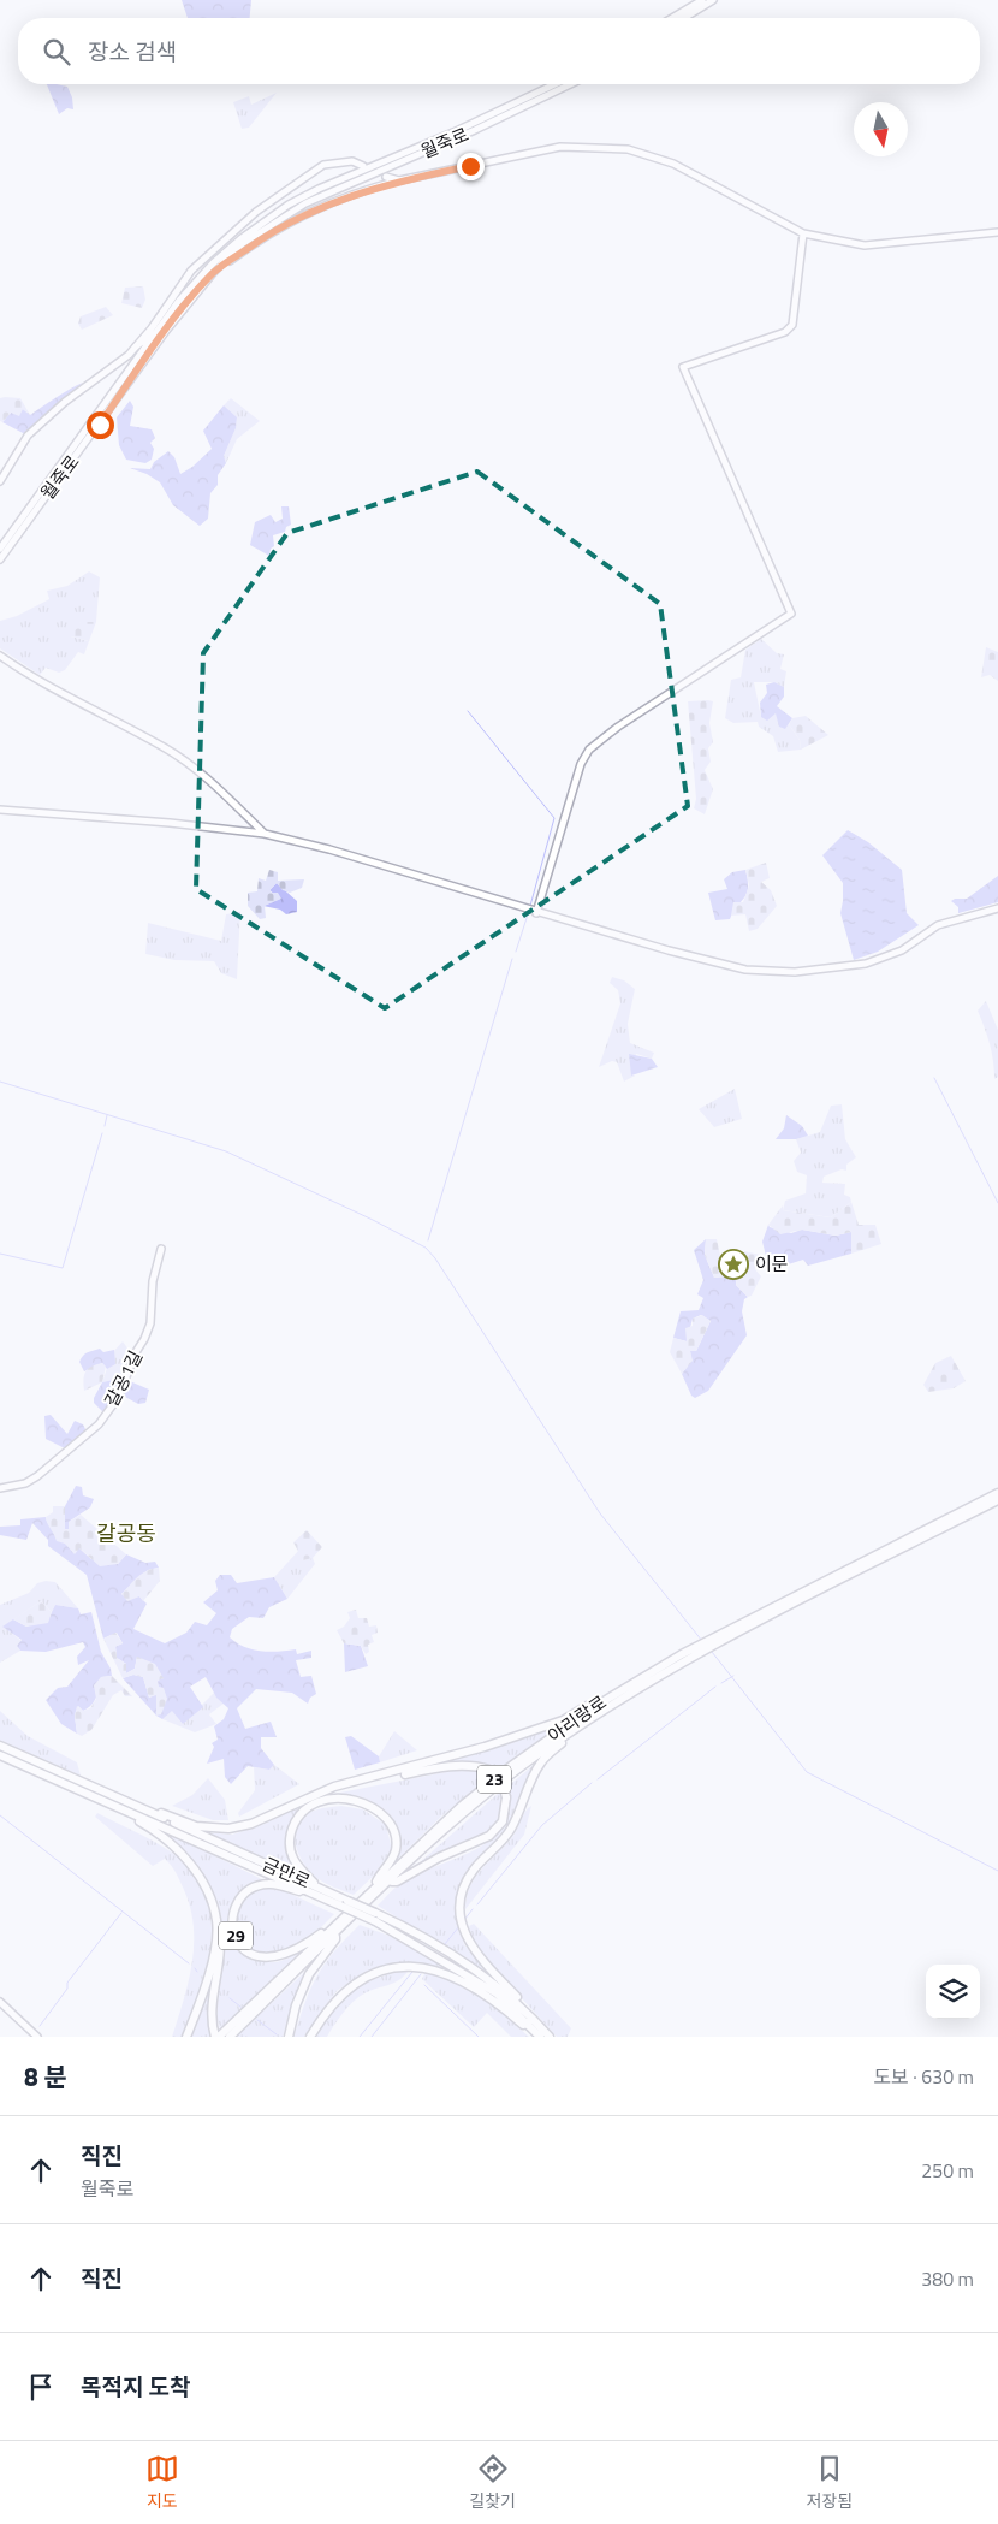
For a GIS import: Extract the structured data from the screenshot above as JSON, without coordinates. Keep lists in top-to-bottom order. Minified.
{"streets":{"highway":["아리랑로","23","금만로","29"],"street":["월죽로","갈공1길"]},"crossings":[["아리랑로","29"],["금만로","29"]],"districts":["갈공동"],"places":{"place":["이문"]},"north":"bottom","page":{"search":"장소 검색","heading":["8 분","도보 · 630 m"],"list":[["직진","월죽로","250 m"],["직진","380 m"],"목적지 도착"],"nav":["지도","길찾기","저장됨"]}}
